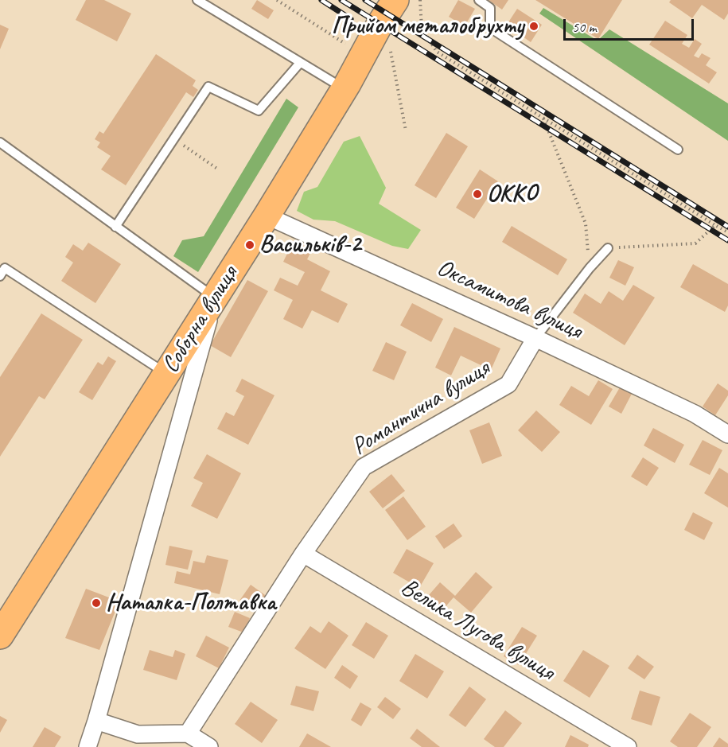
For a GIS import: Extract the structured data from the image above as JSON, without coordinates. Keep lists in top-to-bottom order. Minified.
{"streets":{"main road":["Соборна вулиця"],"street":["Оксамитова вулиця","Романтична вулиця","Велика Лугова вулиця"]},"crossings":[["Оксамитова вулиця","Соборна вулиця"],["Оксамитова вулиця","Романтична вулиця"],["Романтична вулиця","Велика Лугова вулиця"]],"places":["Прийом металобрухту","ОККО","Васильків-2","Наталка-Полтавка"],"scale_bar":"50 m"}
